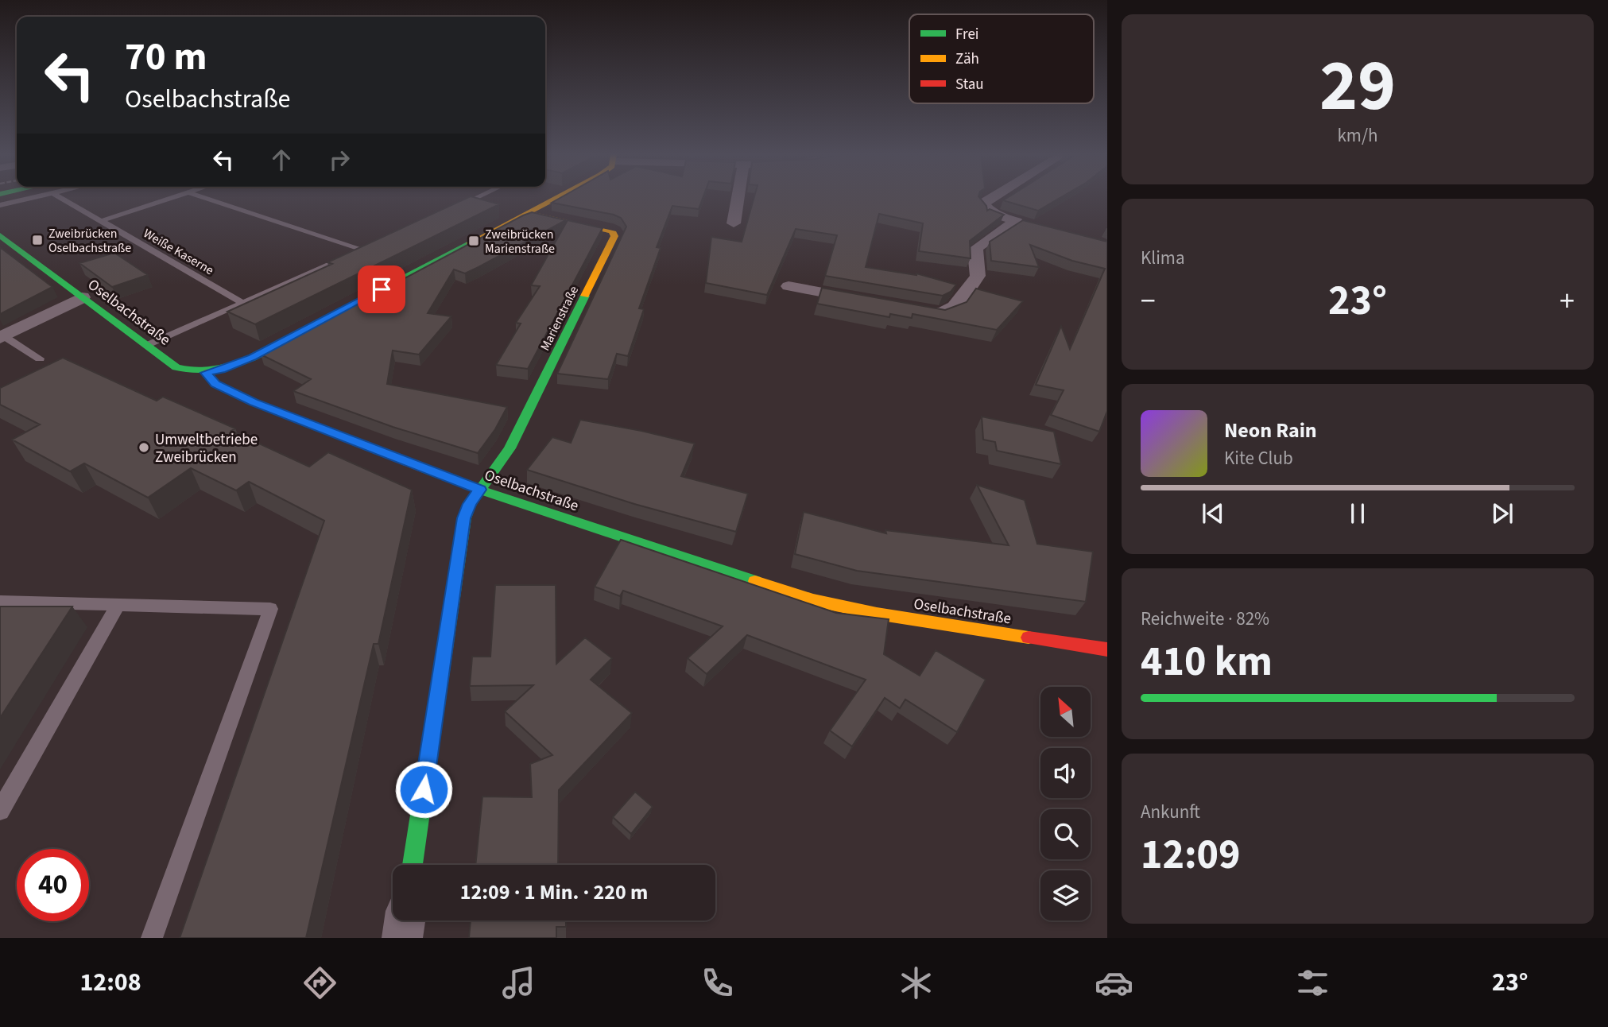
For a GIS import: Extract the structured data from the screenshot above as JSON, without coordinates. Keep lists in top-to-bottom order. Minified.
{"streets":{"street":["Oselbachstraße","Marienstraße"],"lane":["Weiße Kaserne"]},"crossings":[["Oselbachstraße","Marienstraße"]],"places":{"transit":["Zweibrücken Oselbachstraße","Zweibrücken Marienstraße"],"other":["Umweltbetriebe Zweibrücken"]},"legend":["Frei","Zäh","Stau"],"north":"top left","page":{"tile":[["29","km/h"],"Klima",["Reichweite · 82%","410 km"],["Ankunft","12:09"]],"turn":["70 m","Oselbachstraße"],"heat":["−","23°","+"],"song":["Neon Rain","Kite Club"],"limit":"40","trip":"12:09 · 1 Min. · 220 m","tabs":["12:08","23°"]}}
